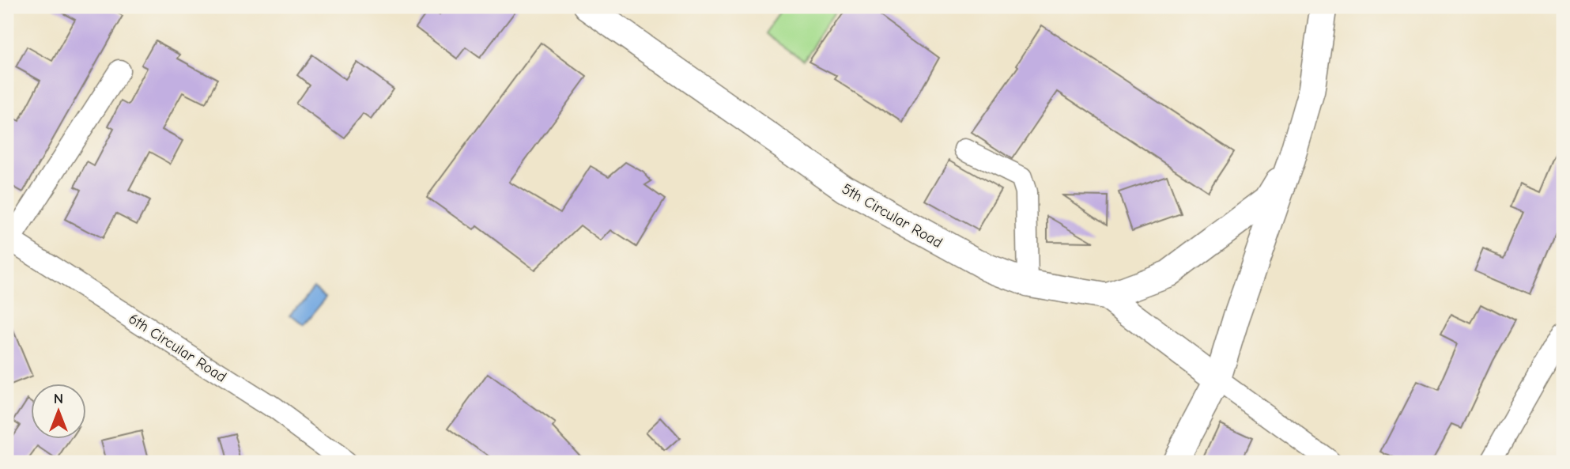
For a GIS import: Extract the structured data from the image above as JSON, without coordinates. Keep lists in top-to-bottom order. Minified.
{"streets":{"street":["5th Circular Road","6th Circular Road"]},"north":"top"}
